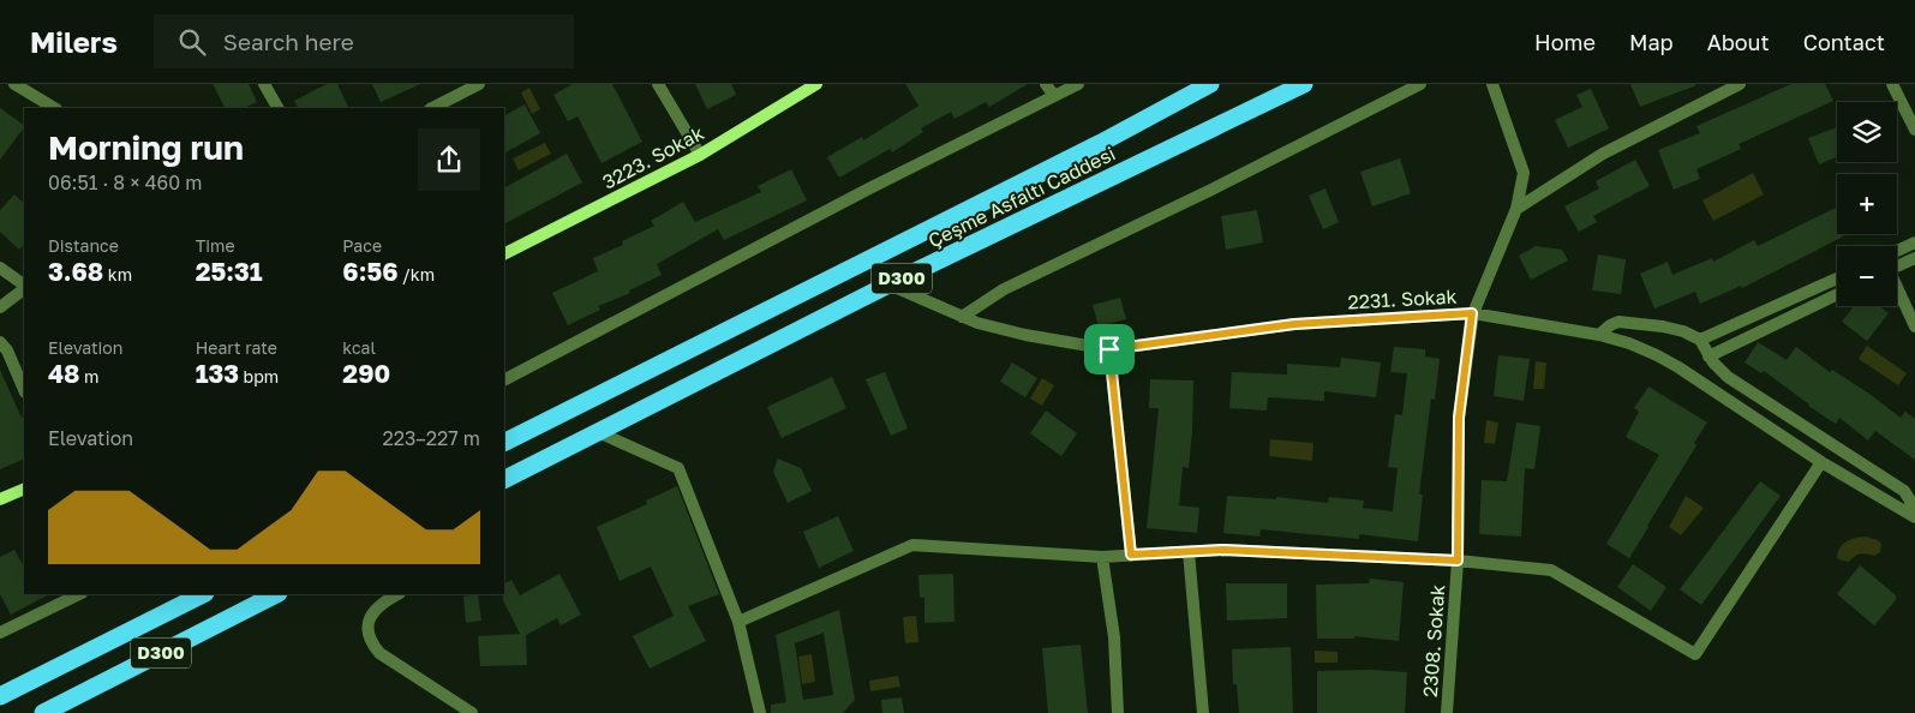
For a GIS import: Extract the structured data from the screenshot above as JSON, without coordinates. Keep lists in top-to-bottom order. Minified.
{"streets":{"highway":["Çeşme Asfaltı Caddesi","D300"],"street":["3223. Sokak","2231. Sokak","2308. Sokak"]},"crossings":[["Çeşme Asfaltı Caddesi","2231. Sokak"],["2231. Sokak","2308. Sokak"]],"page":{"header":"Milers","search":"Search here","nav":["Home","Map","About","Contact"],"map_buttons":["+","−"],"heading":["Morning run","06:51 · 8 × 460 m"],"stats":[["Distance","3.68 km"],["Time","25:31"],["Pace","6:56 /km"],["Elevation","48 m"],["Heart rate","133 bpm"],["kcal","290"]],"chart":["Elevation","223–227 m"]}}
